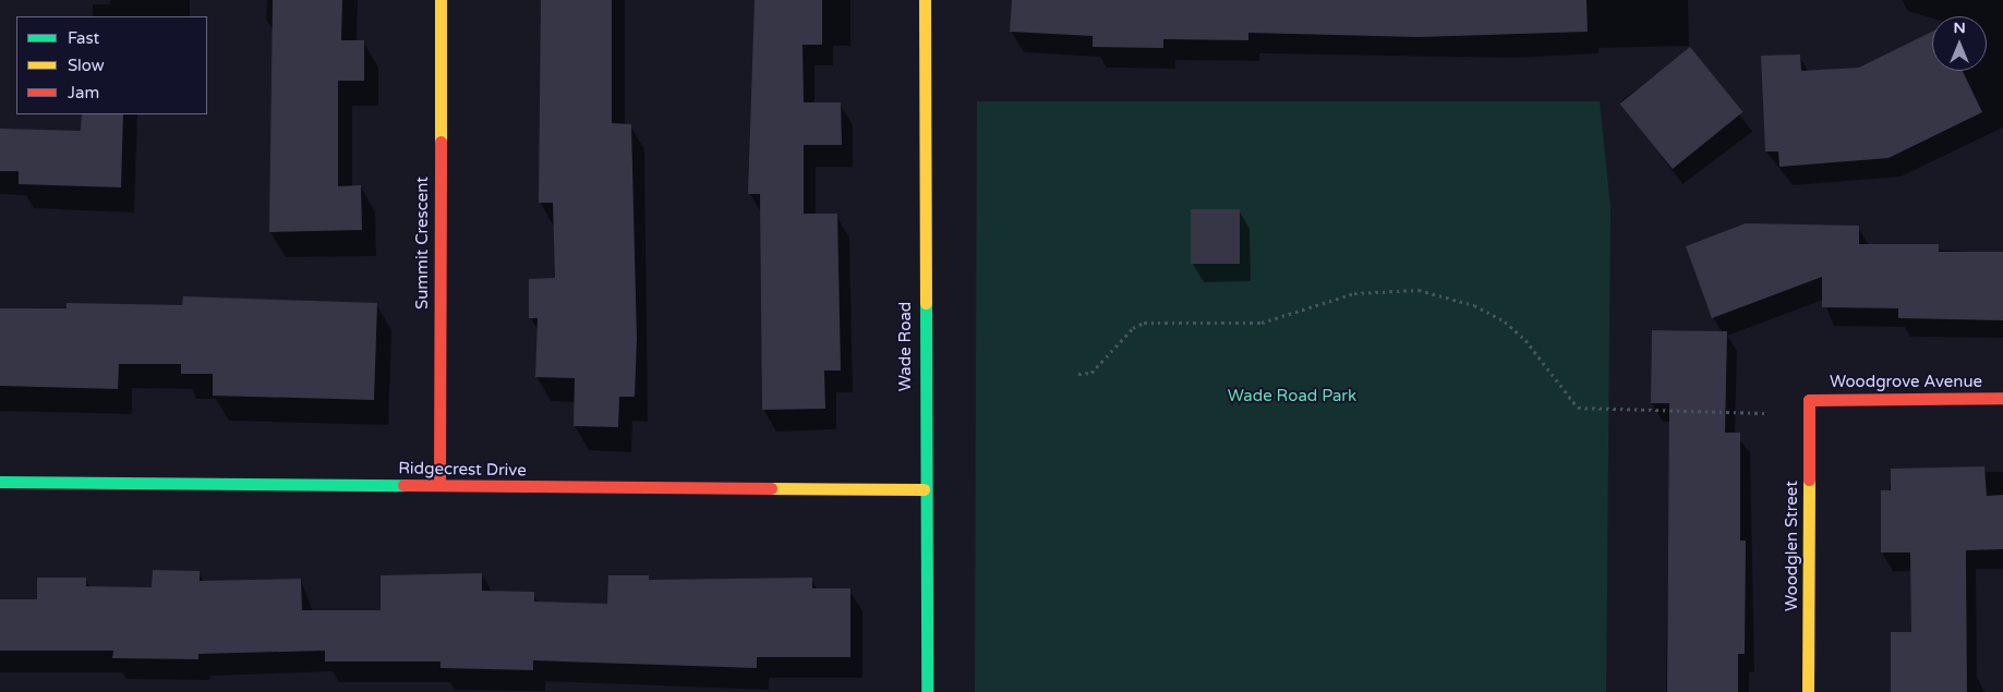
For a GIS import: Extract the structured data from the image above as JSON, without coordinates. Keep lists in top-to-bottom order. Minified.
{"streets":{"street":["Summit Crescent","Wade Road","Woodgrove Avenue","Ridgecrest Drive","Woodglen Street"]},"crossings":[["Summit Crescent","Ridgecrest Drive"],["Wade Road","Ridgecrest Drive"],["Woodgrove Avenue","Woodglen Street"]],"parks":["Wade Road Park"],"legend":["Fast","Slow","Jam"],"north":"top"}
